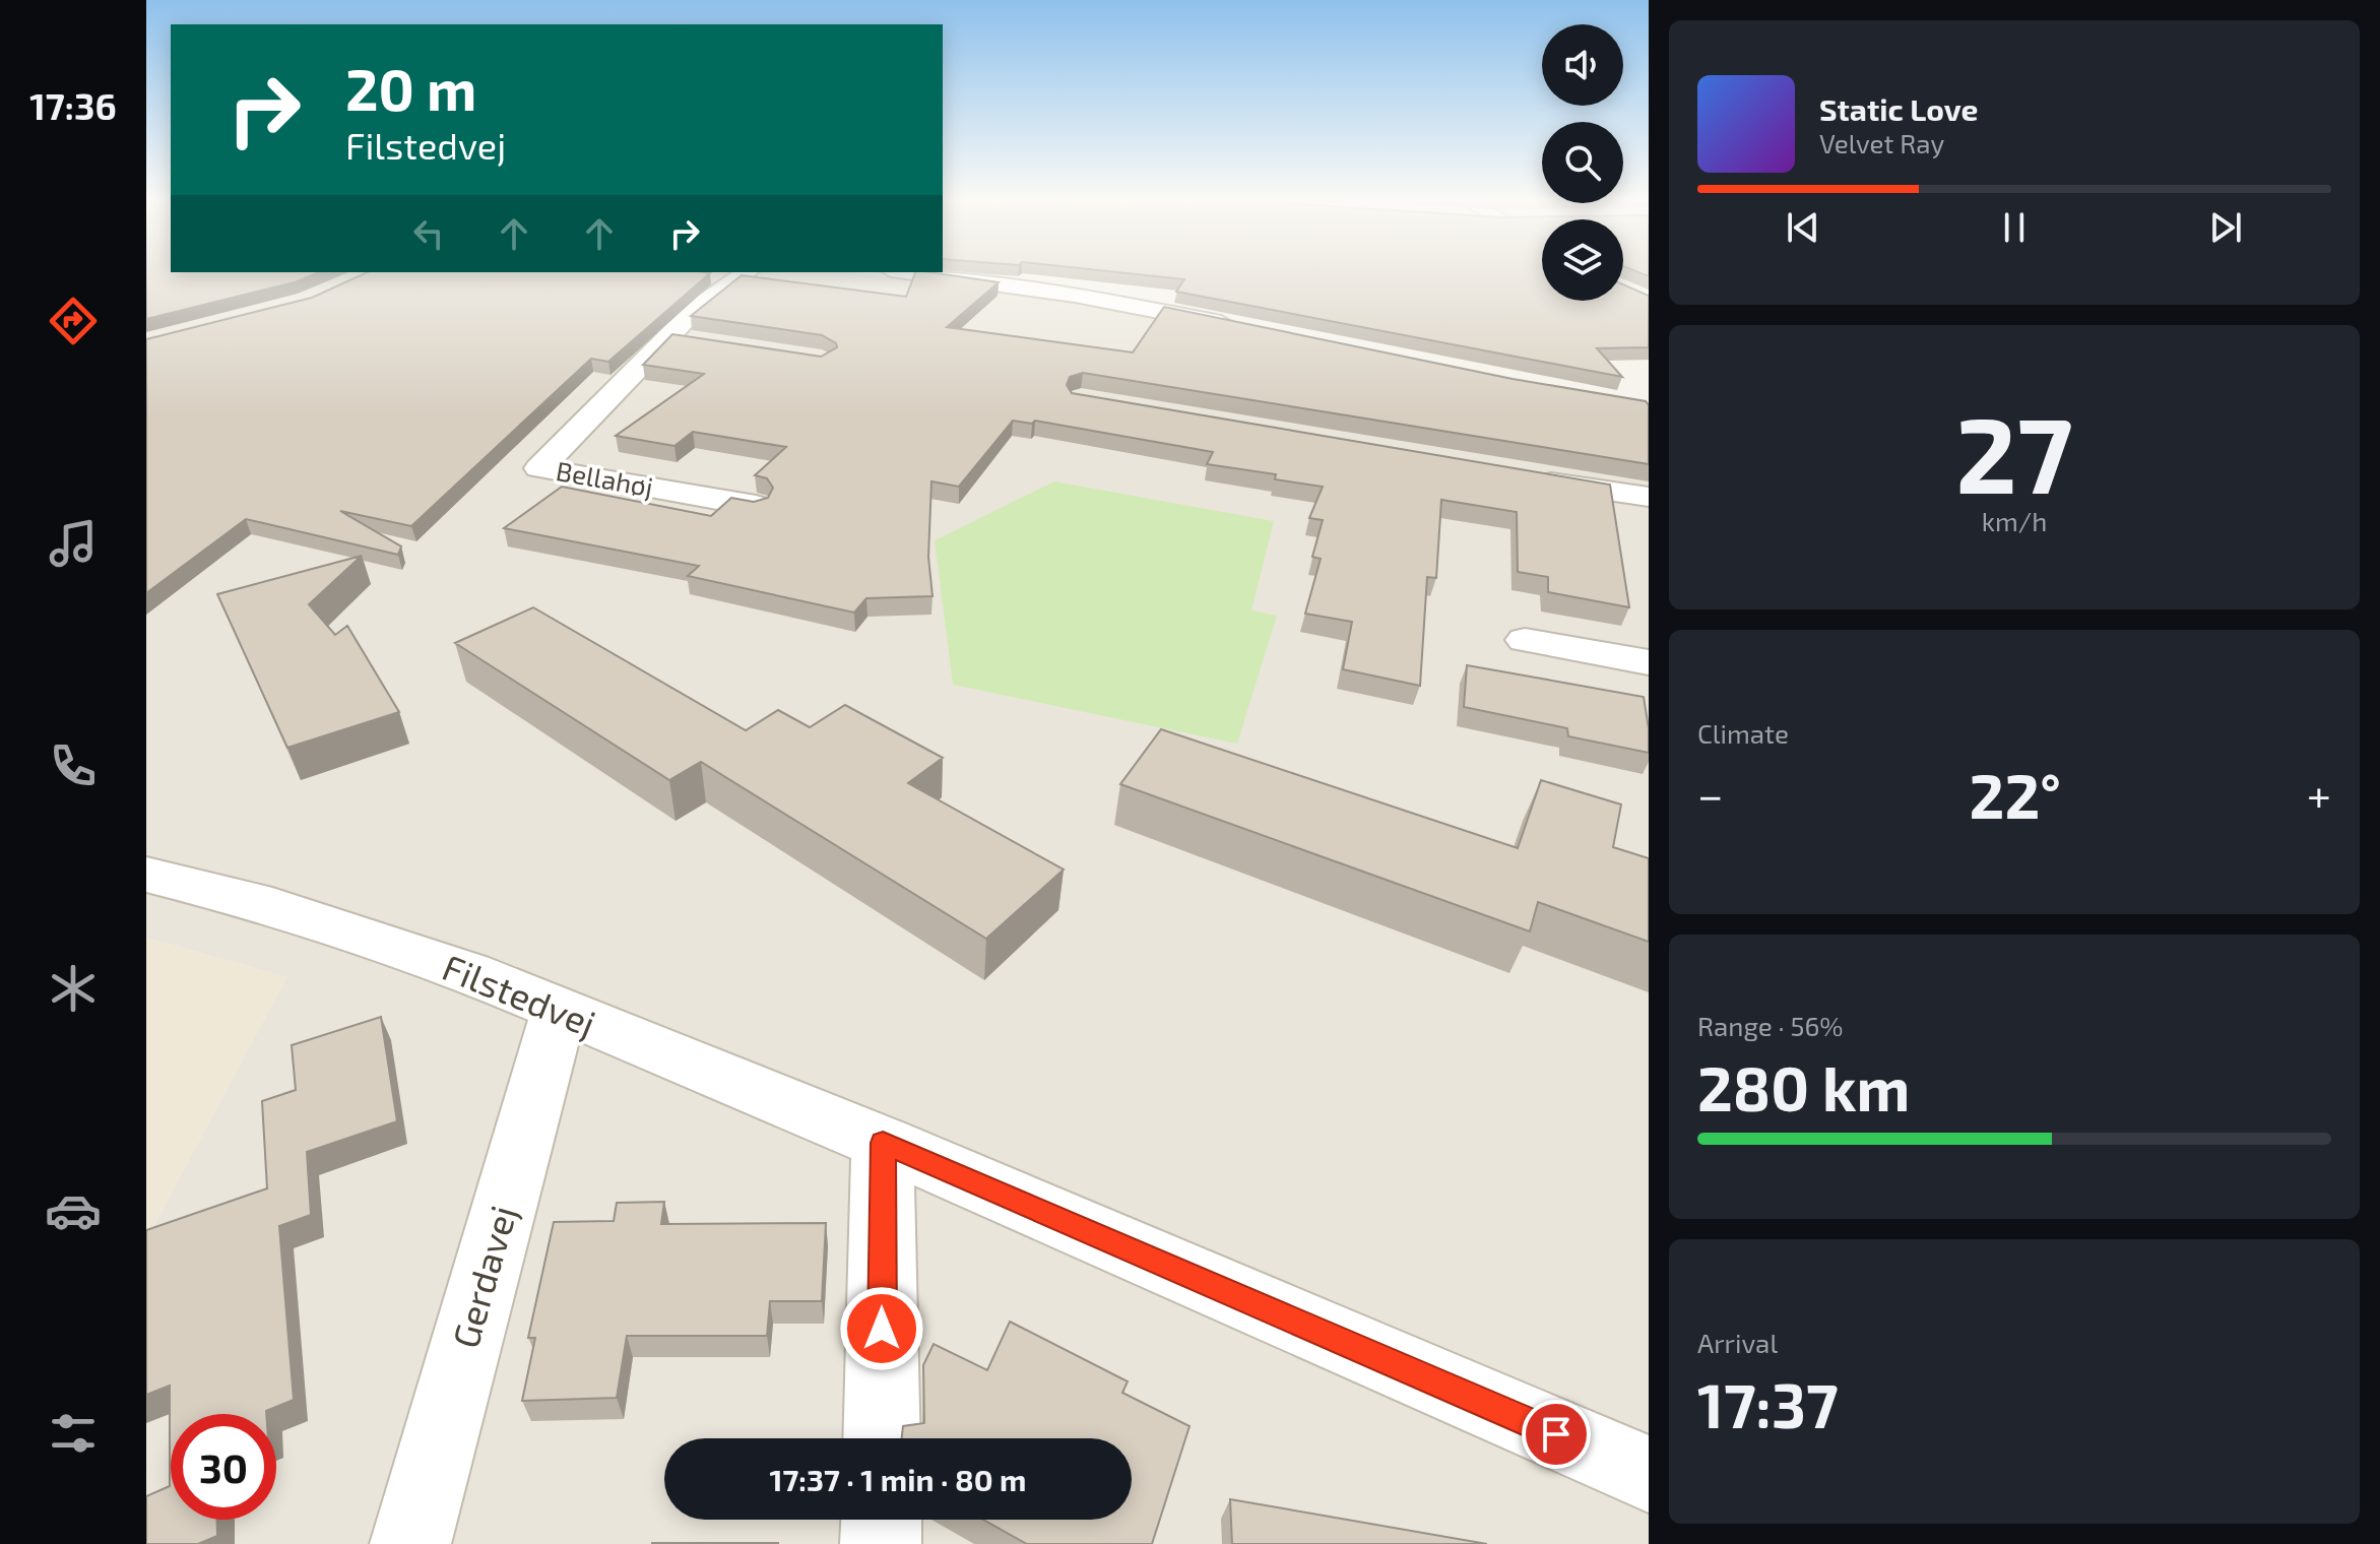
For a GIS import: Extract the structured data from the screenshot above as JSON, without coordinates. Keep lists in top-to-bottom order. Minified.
{"streets":{"street":["Bellahøj","Filstedvej","Gerdavej"]},"crossings":[["Filstedvej","Gerdavej"]],"page":{"tabs":"17:36","turn":["20 m","Filstedvej"],"song":["Static Love","Velvet Ray"],"tile":[["27","km/h"],"Climate",["Range · 56%","280 km"],["Arrival","17:37"]],"heat":["−","22°","+"],"limit":"30","trip":"17:37 · 1 min · 80 m"}}
